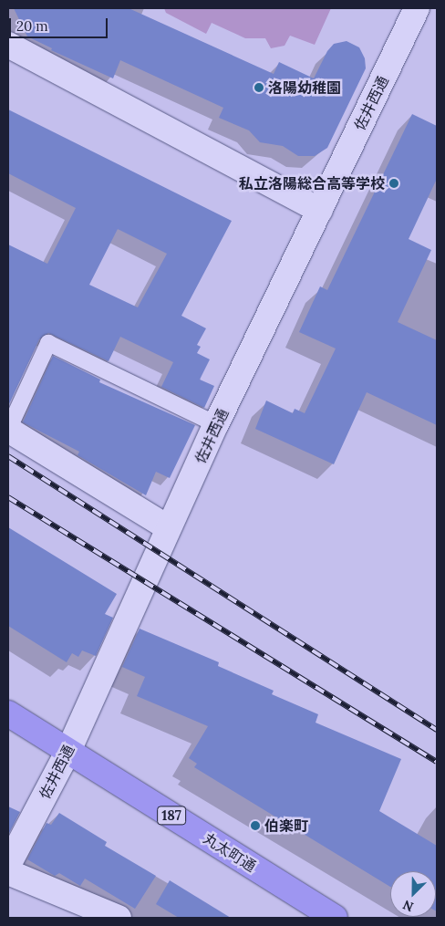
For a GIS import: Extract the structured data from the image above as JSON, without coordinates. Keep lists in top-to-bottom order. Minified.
{"streets":{"main road":["187","丸太町通"],"street":["佐井西通"]},"crossings":[["佐井西通","丸太町通"]],"places":["洛陽幼稚園","私立洛陽総合高等学校","伯楽町"],"scale_bar":"20 m","north":"bottom left"}
